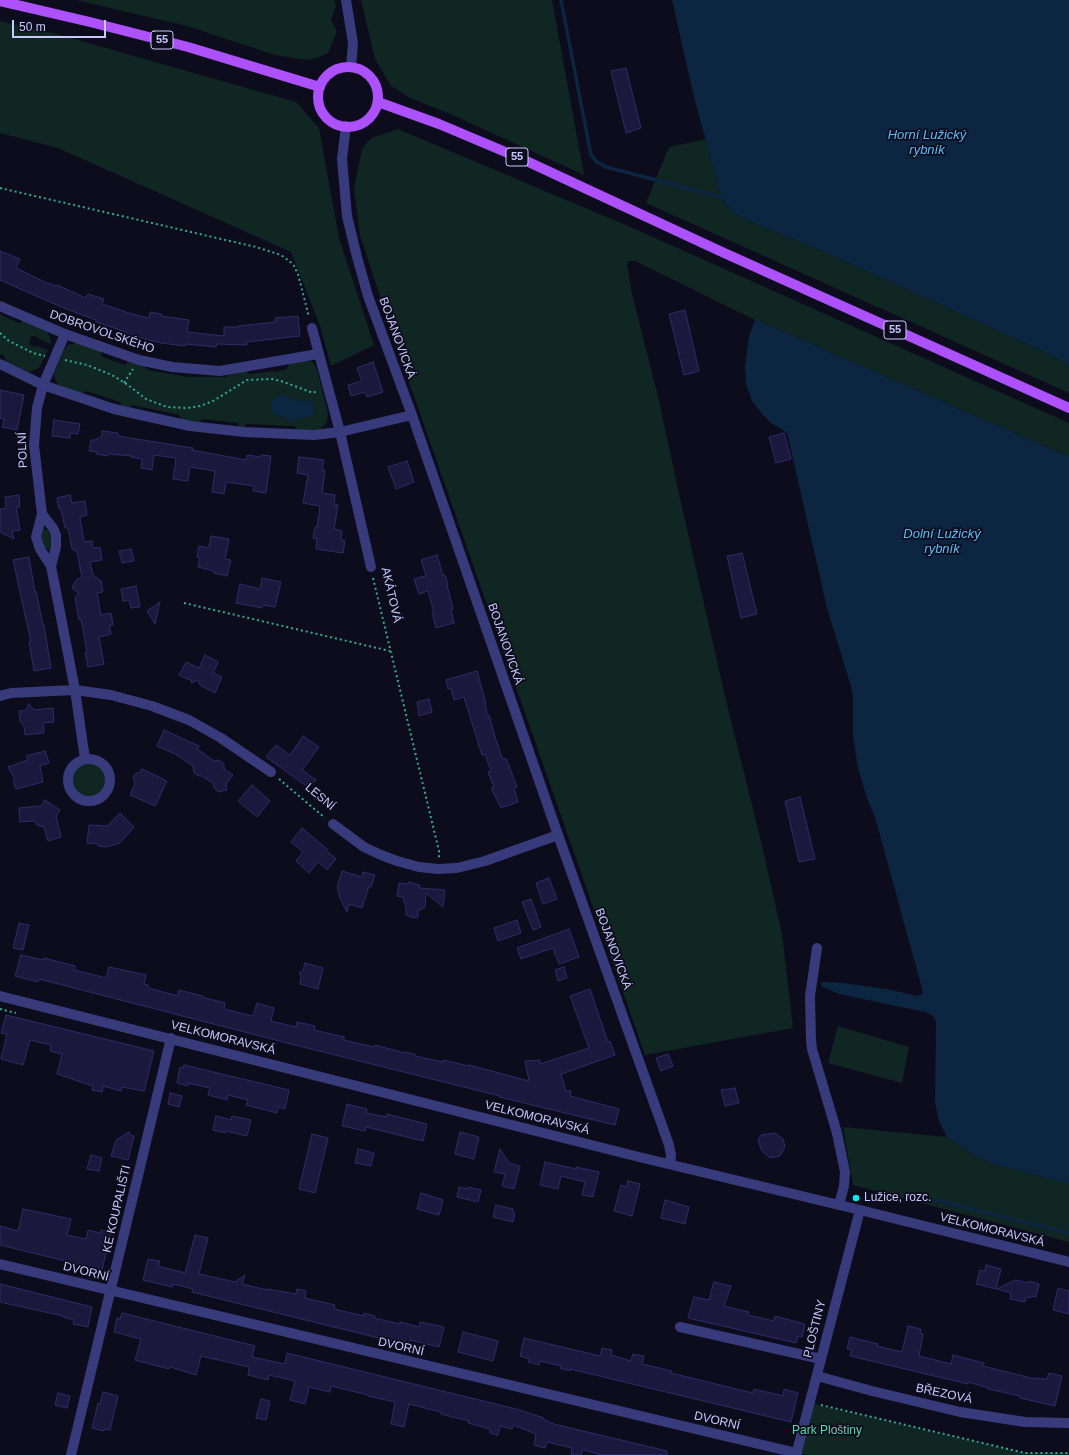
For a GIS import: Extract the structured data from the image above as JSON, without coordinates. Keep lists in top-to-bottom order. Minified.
{"streets":{"main road":["55"],"street":["DOBROVOLSKÉHO","BOJANOVICKÁ","POLNÍ","AKÁTOVÁ","LESNÍ","VELKOMORAVSKÁ","KE KOUPALIŠTI","DVORNÍ","PLOŠTINY","BŘEZOVÁ"]},"crossings":[["55","BOJANOVICKÁ"],["DOBROVOLSKÉHO","POLNÍ"],["DOBROVOLSKÉHO","AKÁTOVÁ"],["BOJANOVICKÁ","LESNÍ"],["BOJANOVICKÁ","VELKOMORAVSKÁ"],["AKÁTOVÁ","LESNÍ"],["VELKOMORAVSKÁ","KE KOUPALIŠTI"],["VELKOMORAVSKÁ","PLOŠTINY"],["KE KOUPALIŠTI","DVORNÍ"],["DVORNÍ","PLOŠTINY"],["PLOŠTINY","BŘEZOVÁ"]],"water":["Horní Lužický rybník","Dolní Lužický rybník"],"parks":["Park Ploštiny"],"places":["Lužice, rozc."],"scale_bar":"50 m"}
